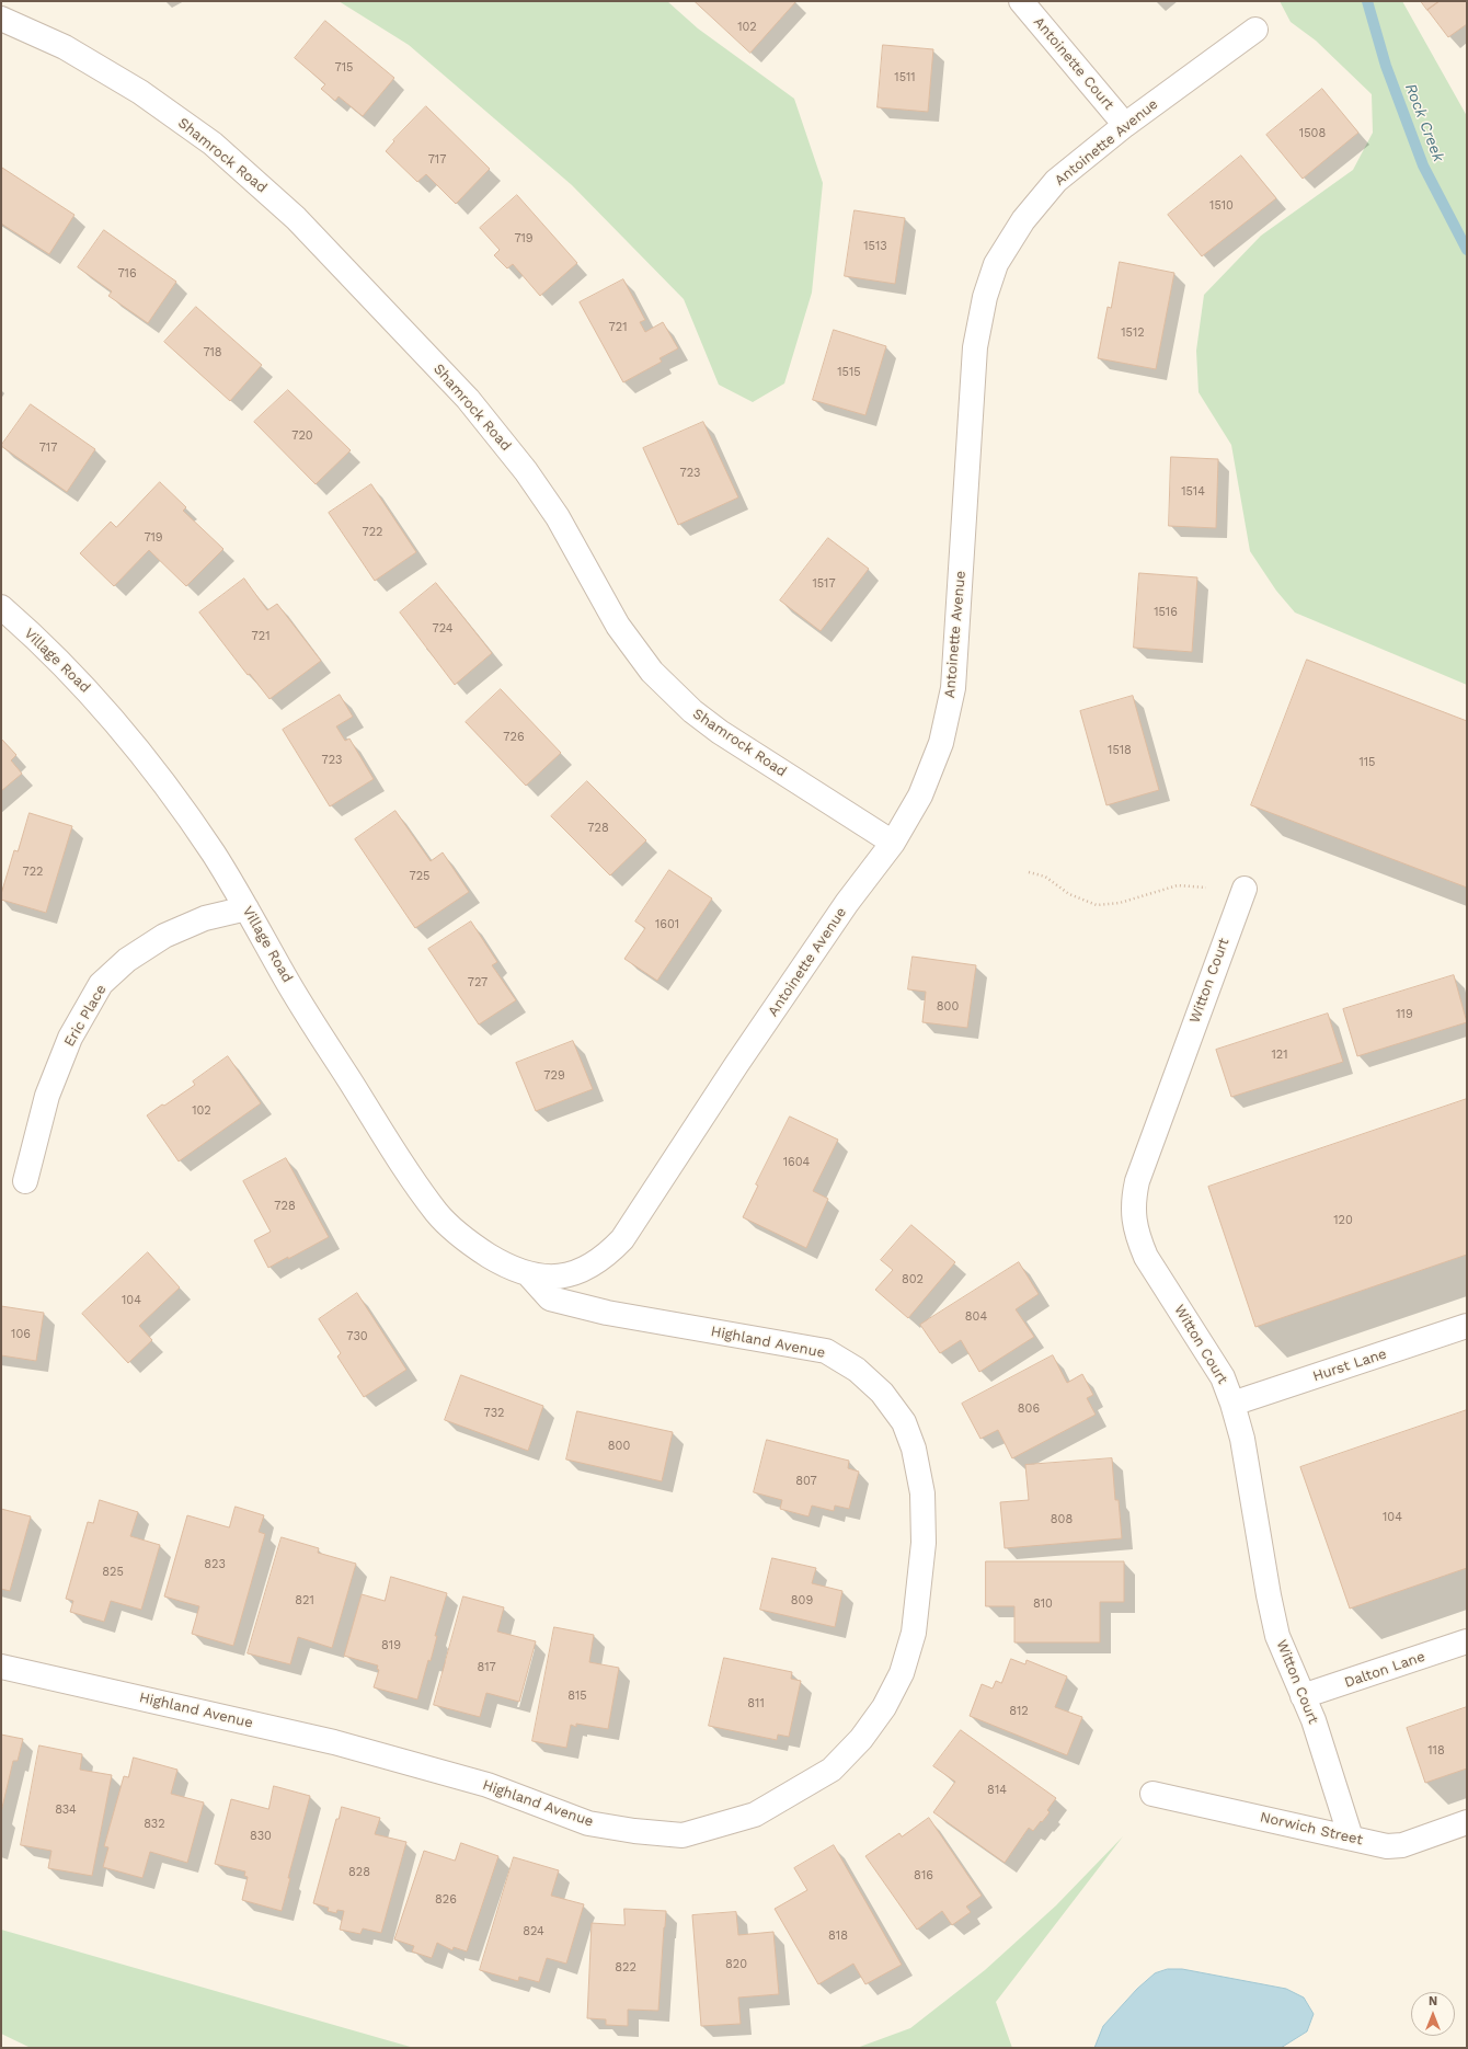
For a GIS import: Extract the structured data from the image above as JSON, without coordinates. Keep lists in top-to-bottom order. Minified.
{"streets":{"street":["Antoinette Court","Antoinette Avenue","Shamrock Road","Village Road","Witton Court","Eric Place","Highland Avenue","Hurst Lane","Dalton Lane","Norwich Street"]},"crossings":[["Antoinette Court","Antoinette Avenue"],["Antoinette Avenue","Shamrock Road"],["Antoinette Avenue","Village Road"],["Antoinette Avenue","Highland Avenue"],["Village Road","Eric Place"],["Village Road","Highland Avenue"],["Witton Court","Hurst Lane"],["Witton Court","Dalton Lane"],["Witton Court","Norwich Street"]],"water":["Rock Creek"],"house_numbers":["102","715","1511","1508","717","1510","719","1513","716","721","1512","718","1515","720","717","723","1514","722","719","1517","1516","724","721","726","1518","723","115","728","722","725","1601","727","800","119","121","729","102","1604","728","120","802","104","804","106","730","806","732","800","807","104","808","823","825","821","809","810","819","817","815","811","812","118","814","834","832","830","828","816","826","824","818","820","822"],"north":"top"}
